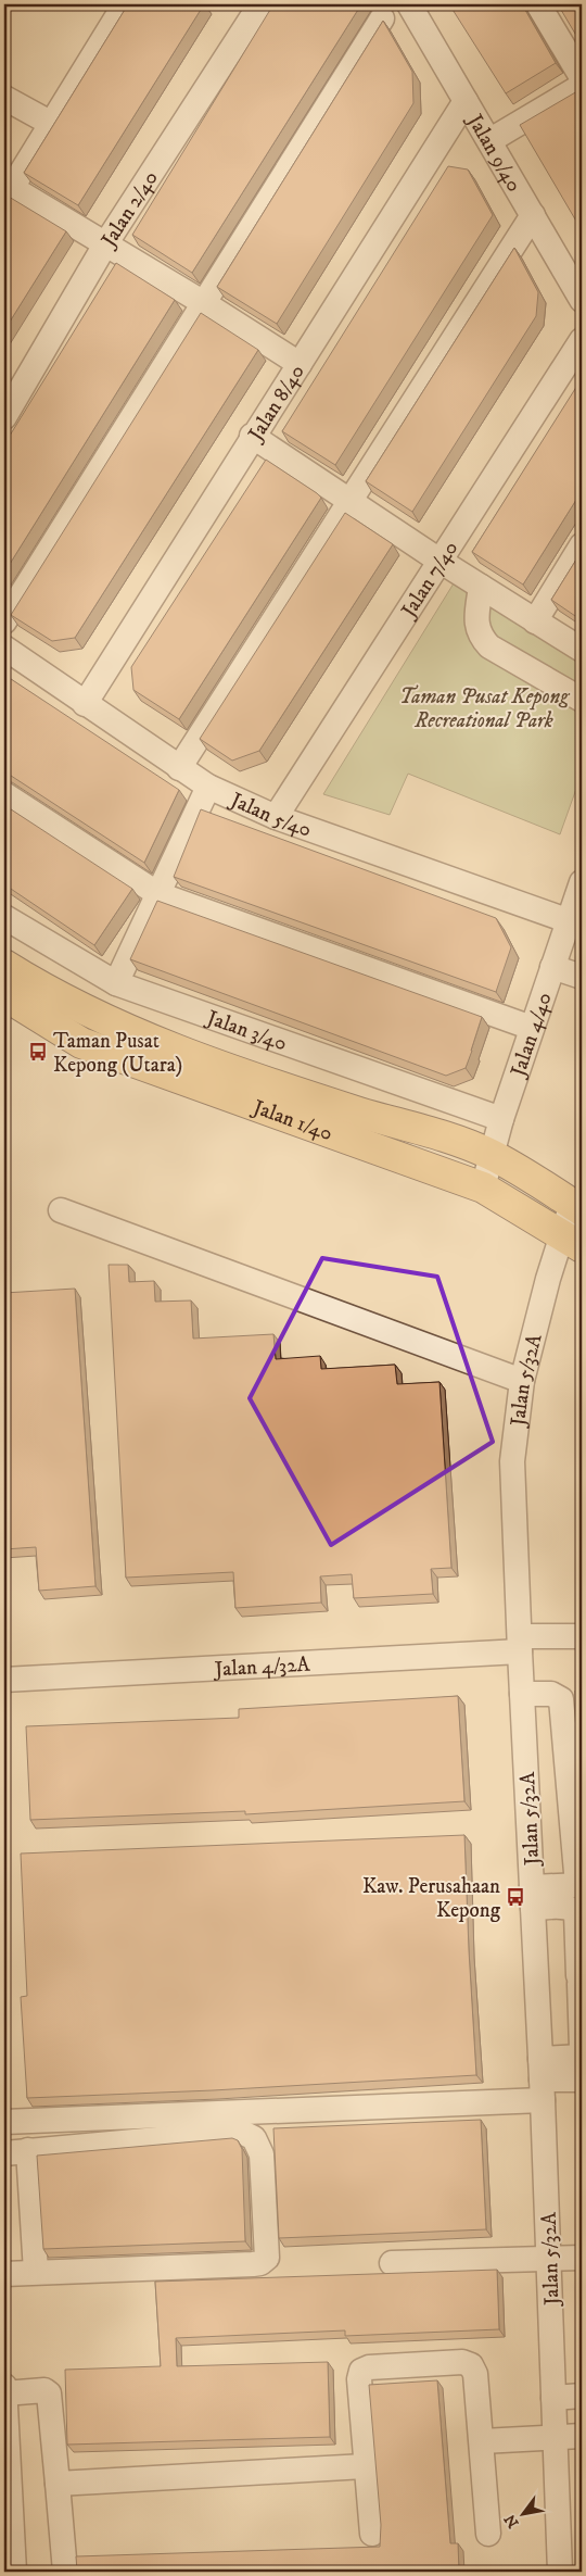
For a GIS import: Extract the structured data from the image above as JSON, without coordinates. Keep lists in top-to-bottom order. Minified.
{"streets":{"main road":["Jalan 1/40"],"street":["Jalan 9/40","Jalan 2/40","Jalan 8/40","Jalan 7/40","Jalan 5/40","Jalan 3/40","Jalan 4/40","Jalan 5/32A","Jalan 4/32A"]},"crossings":[["Jalan 9/40","Jalan 8/40"],["Jalan 8/40","Jalan 5/40"],["Jalan 7/40","Jalan 5/40"],["Jalan 5/40","Jalan 4/40"],["Jalan 3/40","Jalan 4/40"],["Jalan 4/40","Jalan 1/40"],["Jalan 1/40","Jalan 5/32A"],["Jalan 5/32A","Jalan 4/32A"]],"parks":["Taman Pusat Kepong Recreational Park"],"places":{"bus stop":["Taman Pusat Kepong (Utara)","Kaw. Perusahaan Kepong"]},"north":"bottom left"}
